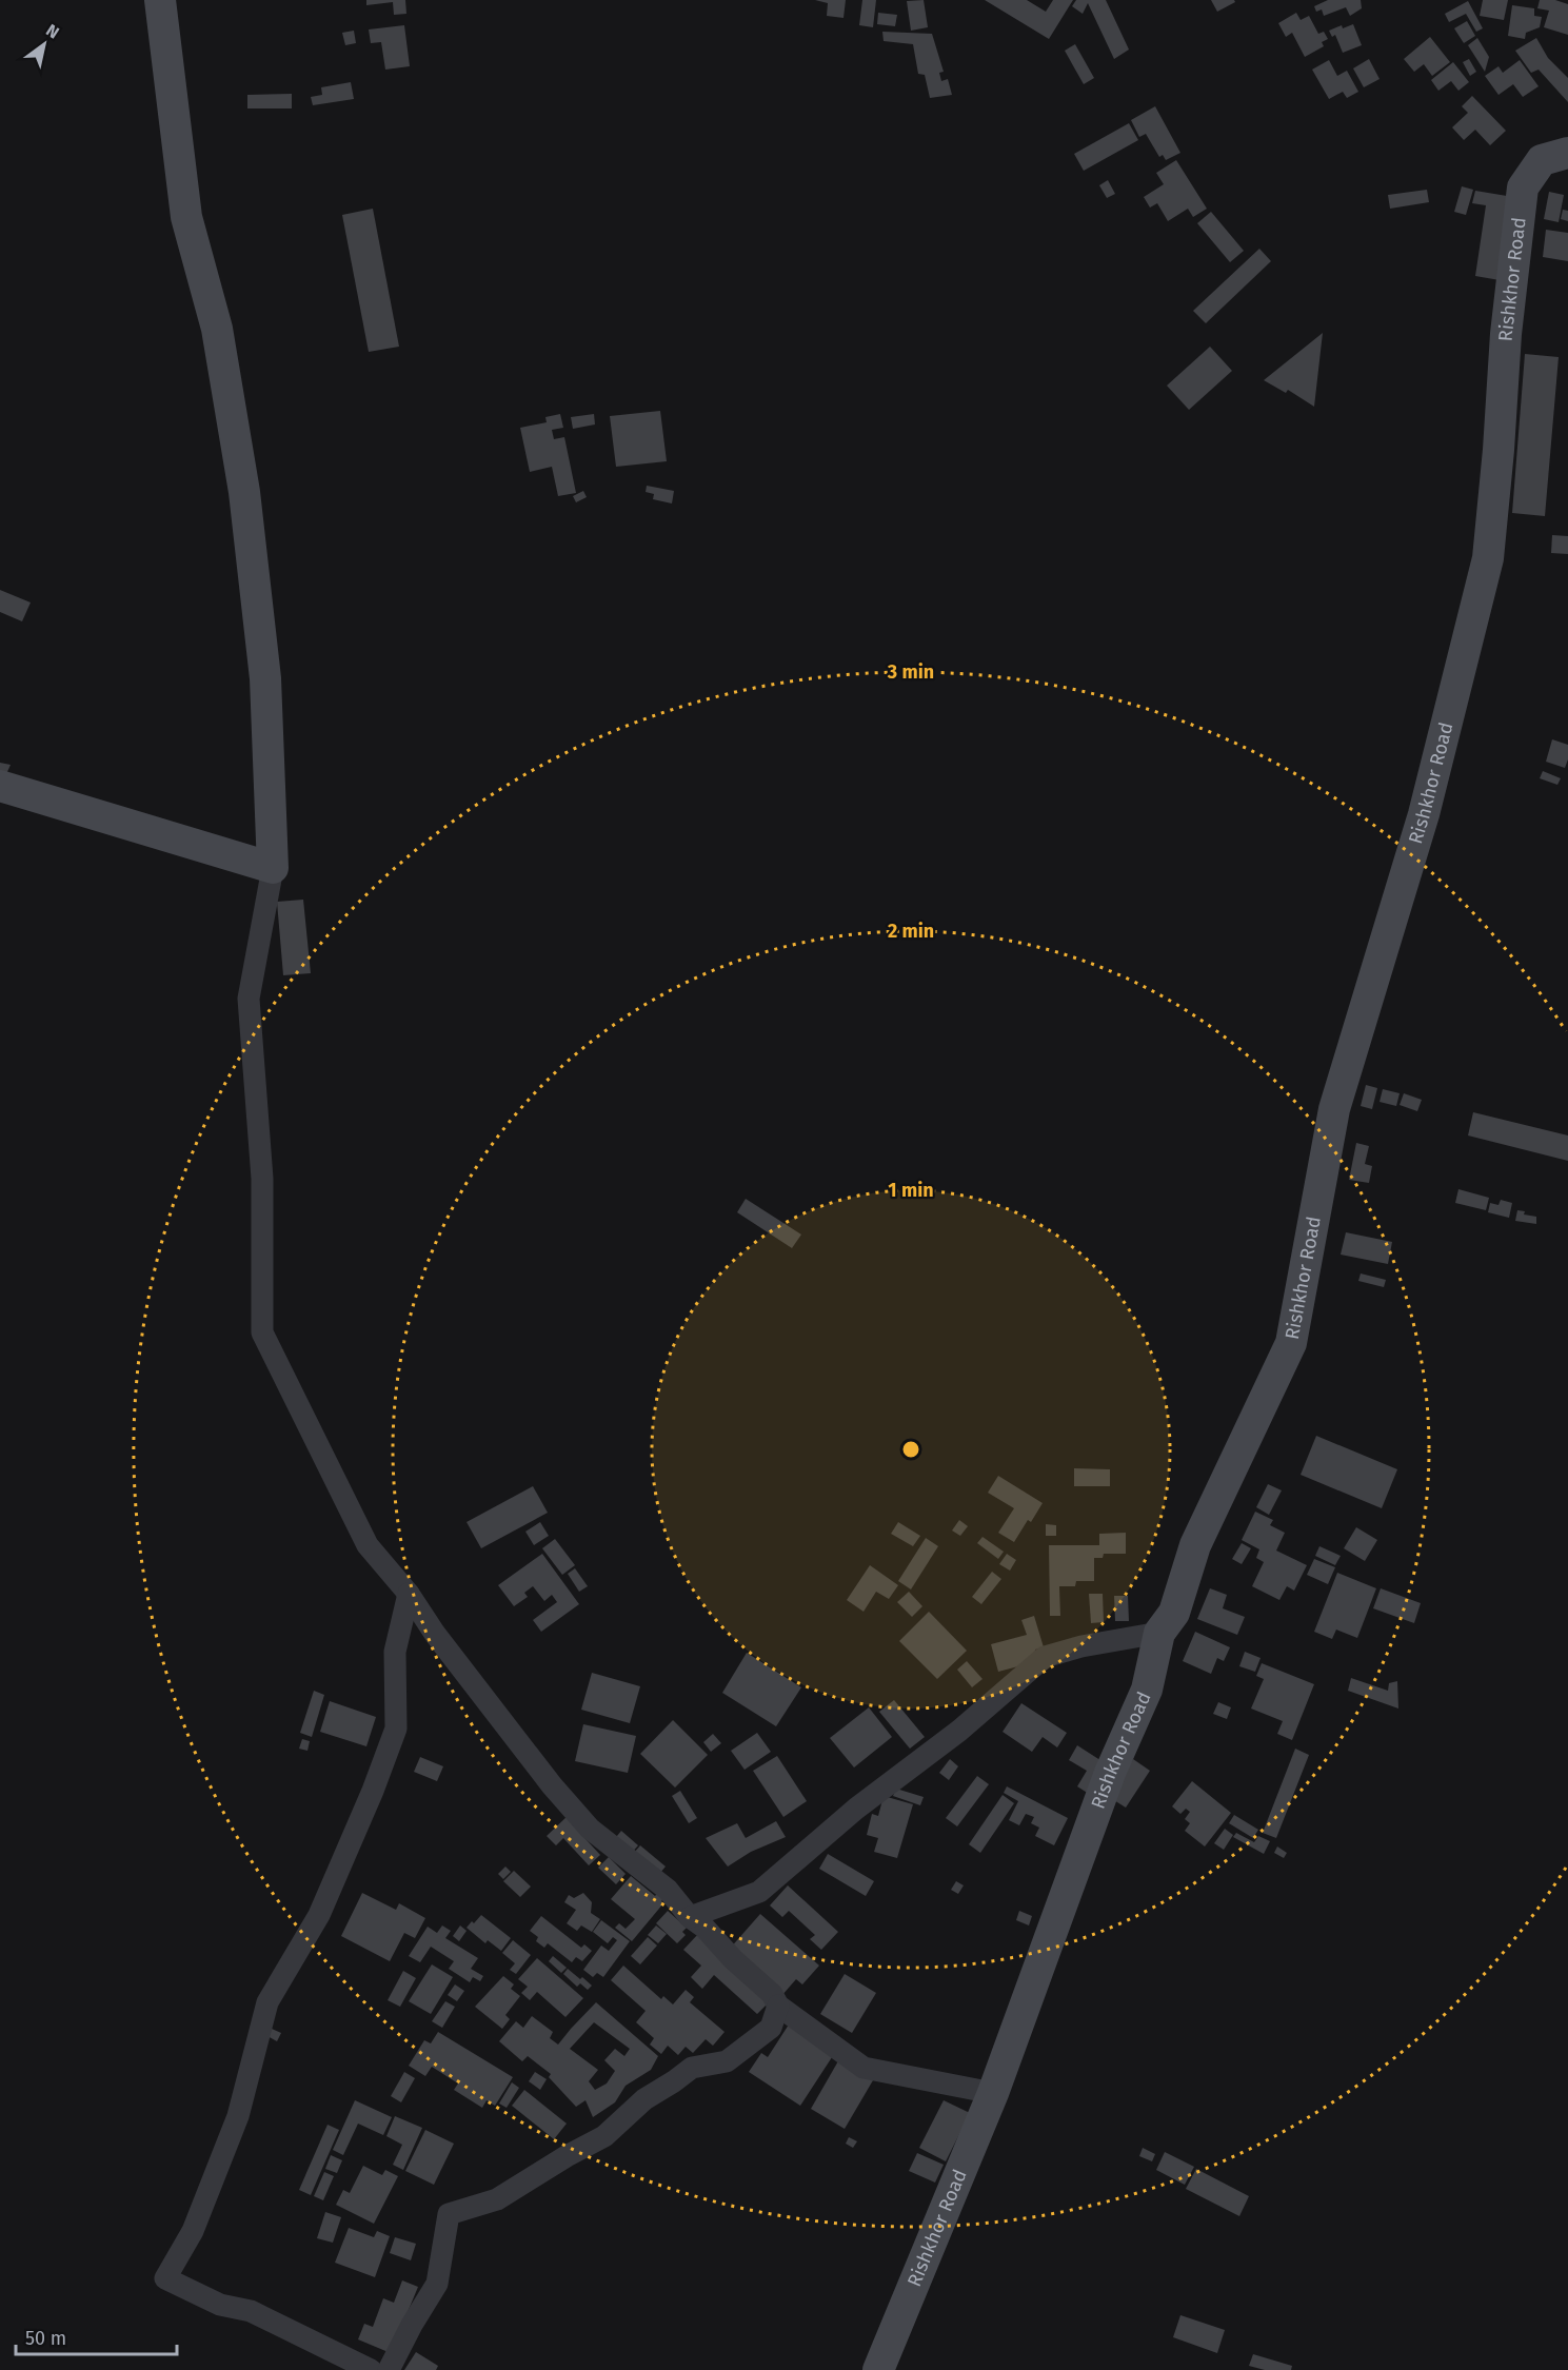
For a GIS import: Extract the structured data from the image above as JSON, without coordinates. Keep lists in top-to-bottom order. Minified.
{"streets":{"street":["Rishkhor Road"]},"scale_bar":"50 m","north":"top right","rings":["3 min","2 min","1 min"]}
